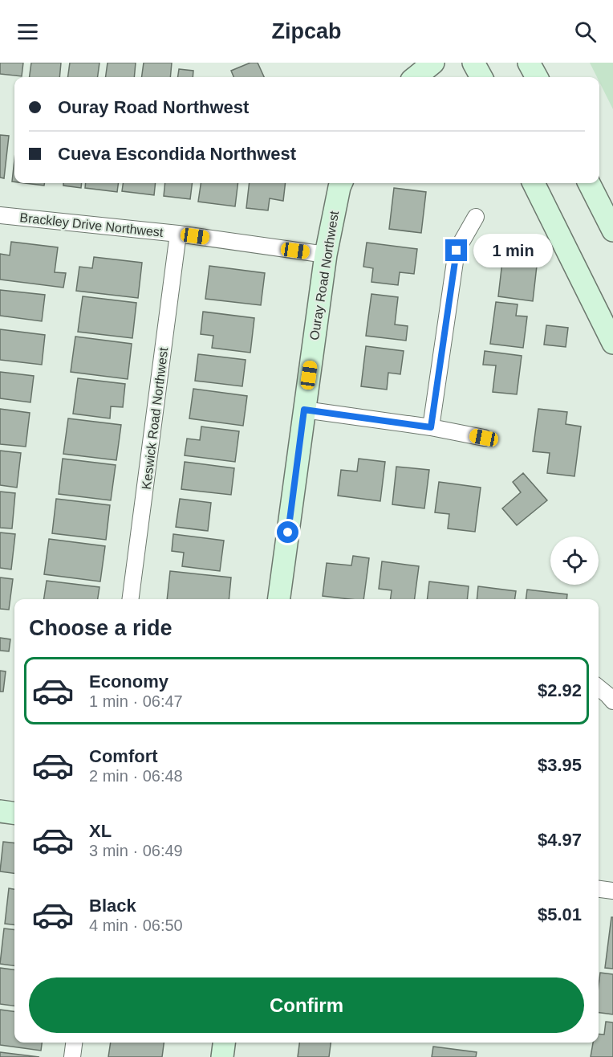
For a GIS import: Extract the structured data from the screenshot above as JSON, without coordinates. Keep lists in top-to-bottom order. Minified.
{"streets":{"main road":["Ouray Road Northwest"],"street":["Brackley Drive Northwest","Keswick Road Northwest"]},"crossings":[["Brackley Drive Northwest","Ouray Road Northwest"],["Brackley Drive Northwest","Keswick Road Northwest"]],"page":{"header":"Zipcab","banner":["Ouray Road Northwest","Cueva Escondida Northwest"],"bubble":"1 min","heading":"Choose a ride","list":[{"name":"Economy","note":"1 min · 06:47","value":"$2.92"},{"name":"Comfort","note":"2 min · 06:48","value":"$3.95"},{"name":"XL","note":"3 min · 06:49","value":"$4.97"},{"name":"Black","note":"4 min · 06:50","value":"$5.01"}],"buttons":"Confirm"}}
